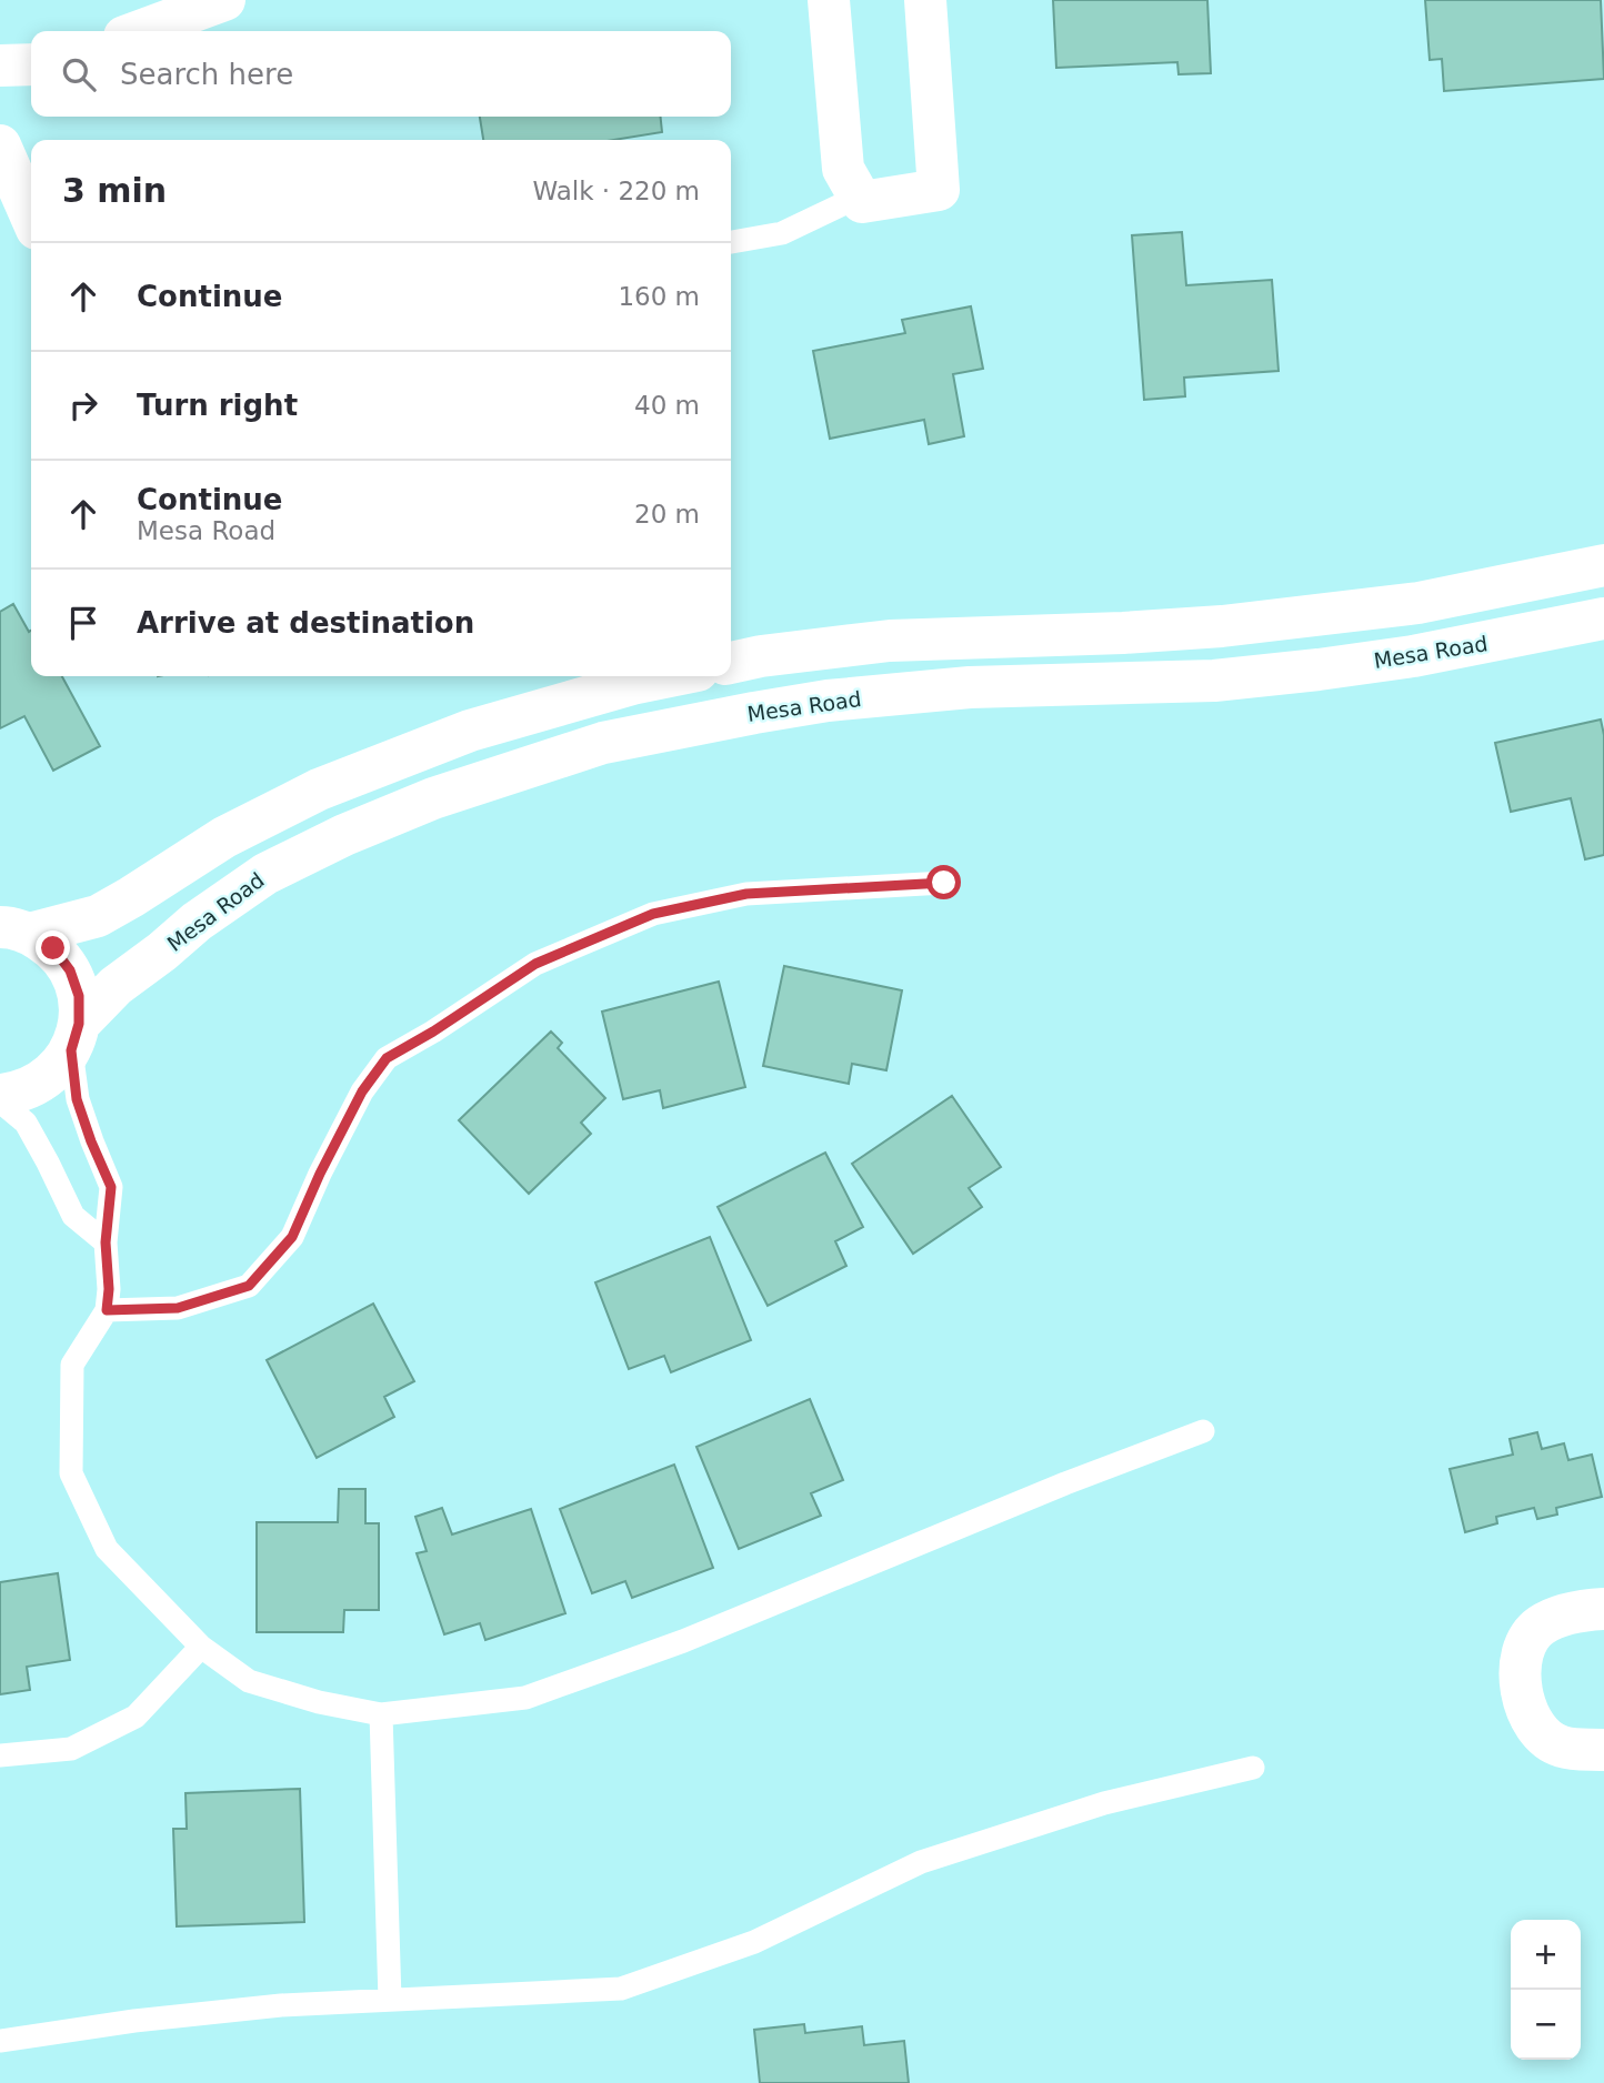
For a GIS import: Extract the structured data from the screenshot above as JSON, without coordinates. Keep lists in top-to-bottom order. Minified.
{"streets":{"main road":["Mesa Road"]},"page":{"search":"Search here","heading":["3 min","Walk · 220 m"],"list":[["Continue","160 m"],["Turn right","40 m"],["Continue","Mesa Road","20 m"],"Arrive at destination"],"map_buttons":["+","−"]}}
